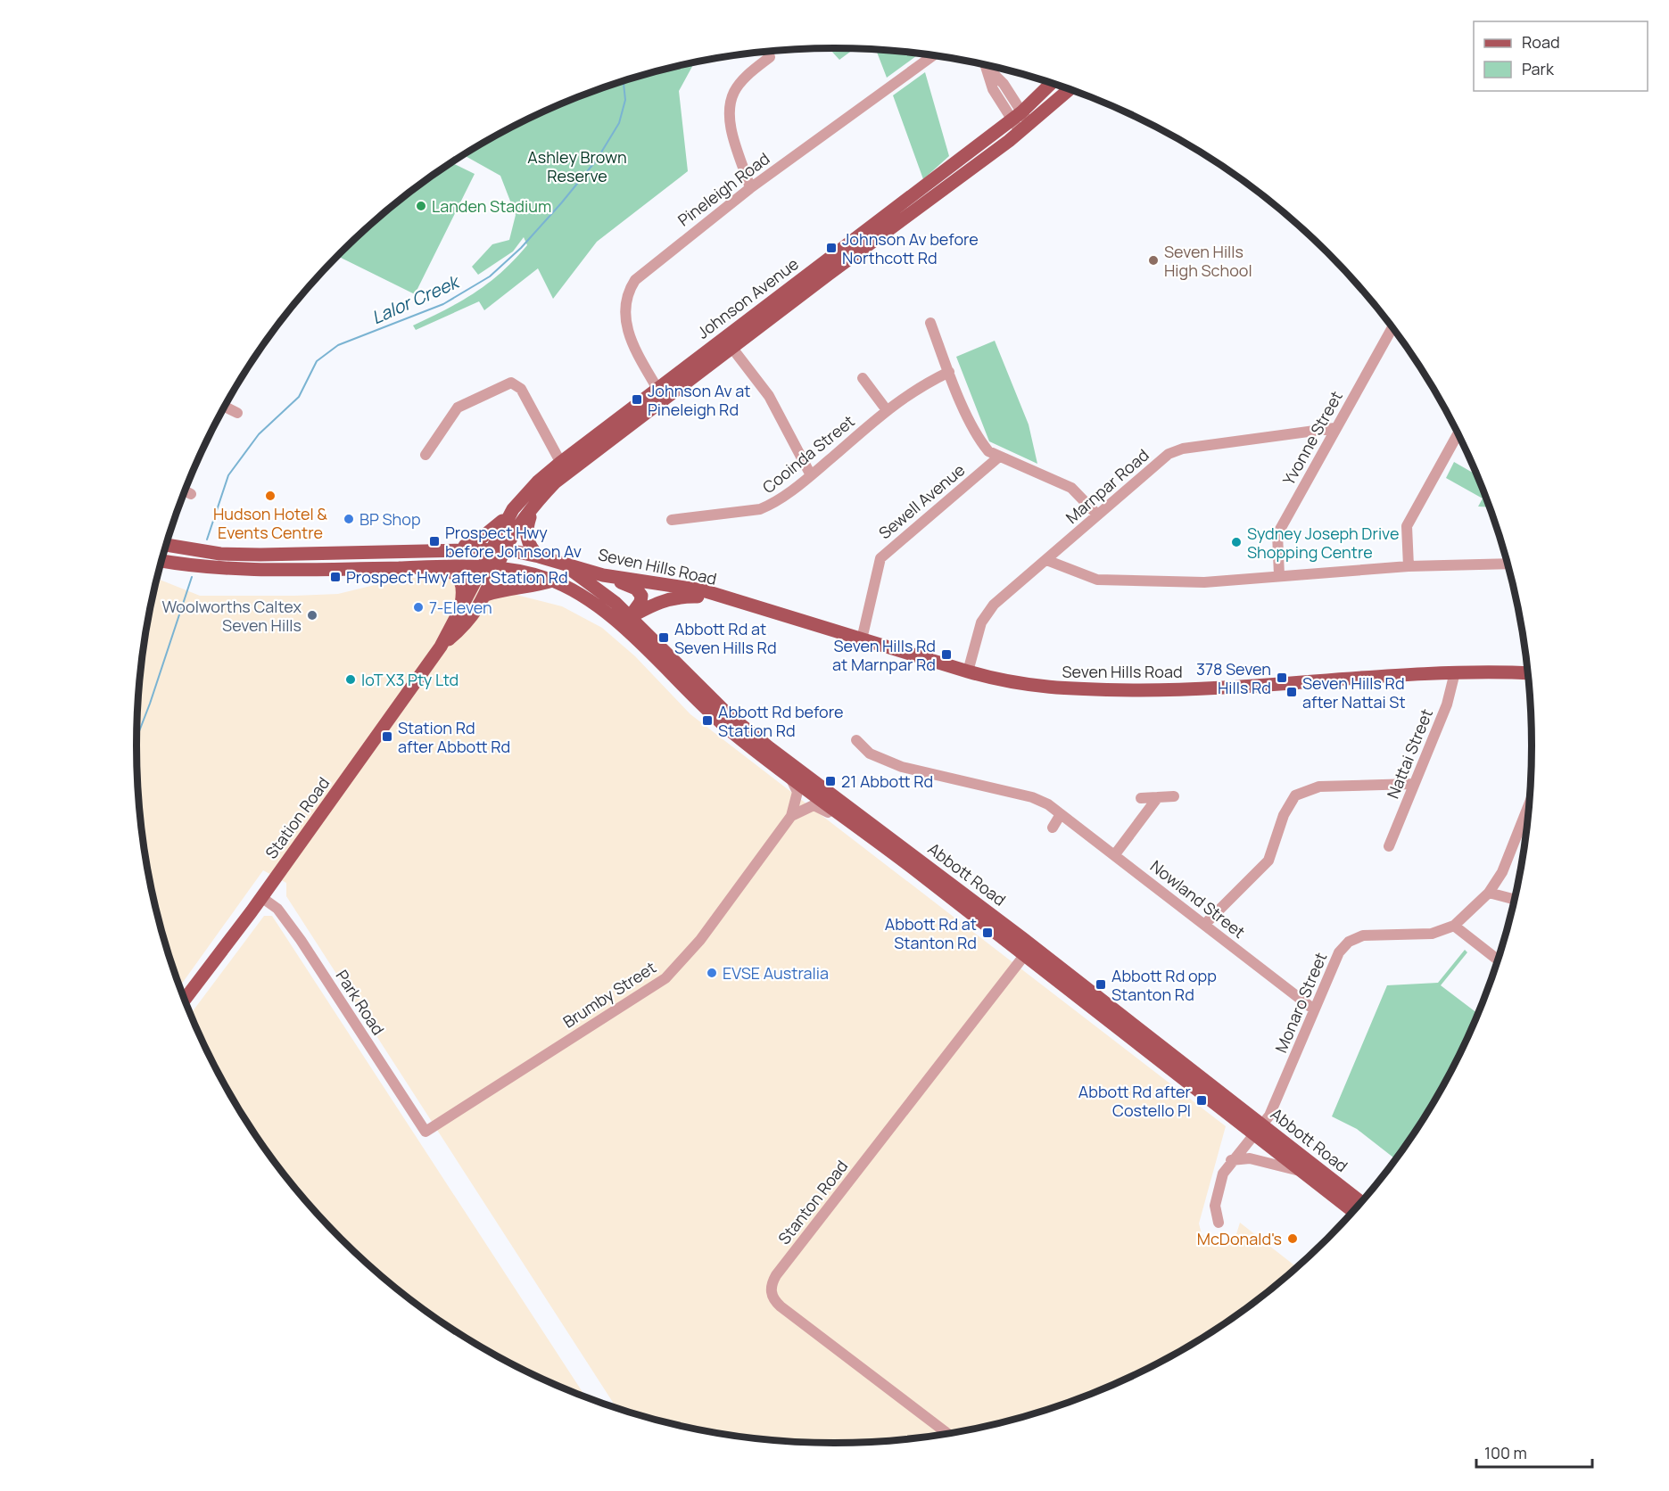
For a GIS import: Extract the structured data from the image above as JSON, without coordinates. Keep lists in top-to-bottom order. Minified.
{"streets":{"main road":["Johnson Avenue","Seven Hills Road","Station Road","Abbott Road"],"street":["Pineleigh Road","Yvonne Street","Cooinda Street","Marnpar Road","Sewell Avenue","Nattai Street","Nowland Street","Brumby Street","Park Road","Monaro Street","Stanton Road"]},"crossings":[["Pineleigh Road","Johnson Avenue"],["Johnson Avenue","Seven Hills Road"],["Johnson Avenue","Station Road"],["Yvonne Street","Marnpar Road"],["Marnpar Road","Seven Hills Road"],["Sewell Avenue","Seven Hills Road"],["Seven Hills Road","Nattai Street"],["Seven Hills Road","Abbott Road"],["Station Road","Park Road"],["Abbott Road","Brumby Street"],["Abbott Road","Monaro Street"],["Abbott Road","Stanton Road"],["Nowland Street","Monaro Street"],["Brumby Street","Park Road"]],"water":["Lalor Creek"],"parks":["Ashley Brown Reserve"],"places":{"other":["Landen Stadium","Seven Hills High School","Hudson Hotel & Events Centre","BP Shop","Sydney Joseph Drive Shopping Centre","7-Eleven","Woolworths Caltex Seven Hills","IoT X3 Pty Ltd","EVSE Australia","McDonald's"],"transit":["Johnson Av before Northcott Rd","Johnson Av at Pineleigh Rd","Prospect Hwy before Johnson Av","Prospect Hwy after Station Rd","Abbott Rd at Seven Hills Rd","Seven Hills Rd at Marnpar Rd","378 Seven Hills Rd","Seven Hills Rd after Nattai St","Abbott Rd before Station Rd","Station Rd after Abbott Rd","21 Abbott Rd","Abbott Rd at Stanton Rd","Abbott Rd opp Stanton Rd","Abbott Rd after Costello Pl"]},"legend":["Road","Park"],"scale_bar":"100 m"}
